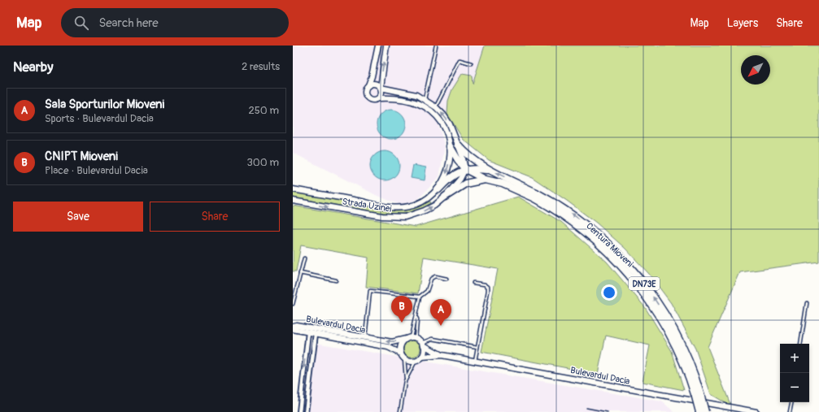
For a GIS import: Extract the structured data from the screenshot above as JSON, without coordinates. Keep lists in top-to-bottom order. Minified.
{"streets":{"highway":["Centura Mioveni","DN73E"],"street":["Strada Uzinei","Bulevardul Dacia"]},"crossings":[["Strada Uzinei","Centura Mioveni"],["Strada Uzinei","DN73E"],["Centura Mioveni","DN73E"]],"north":"bottom left","page":{"header":"Map","search":"Search here","nav":["Map","Layers","Share"],"heading":["Nearby","2 results"],"list":[{"mark":"A","name":"Sala Sporturilor Mioveni","note":"Sports · Bulevardul Dacia","value":"250 m"},{"mark":"B","name":"CNIPT Mioveni","note":"Place · Bulevardul Dacia","value":"300 m"}],"buttons":["Save","Share"],"pins":["B","A"],"map_buttons":["+","−"]}}
